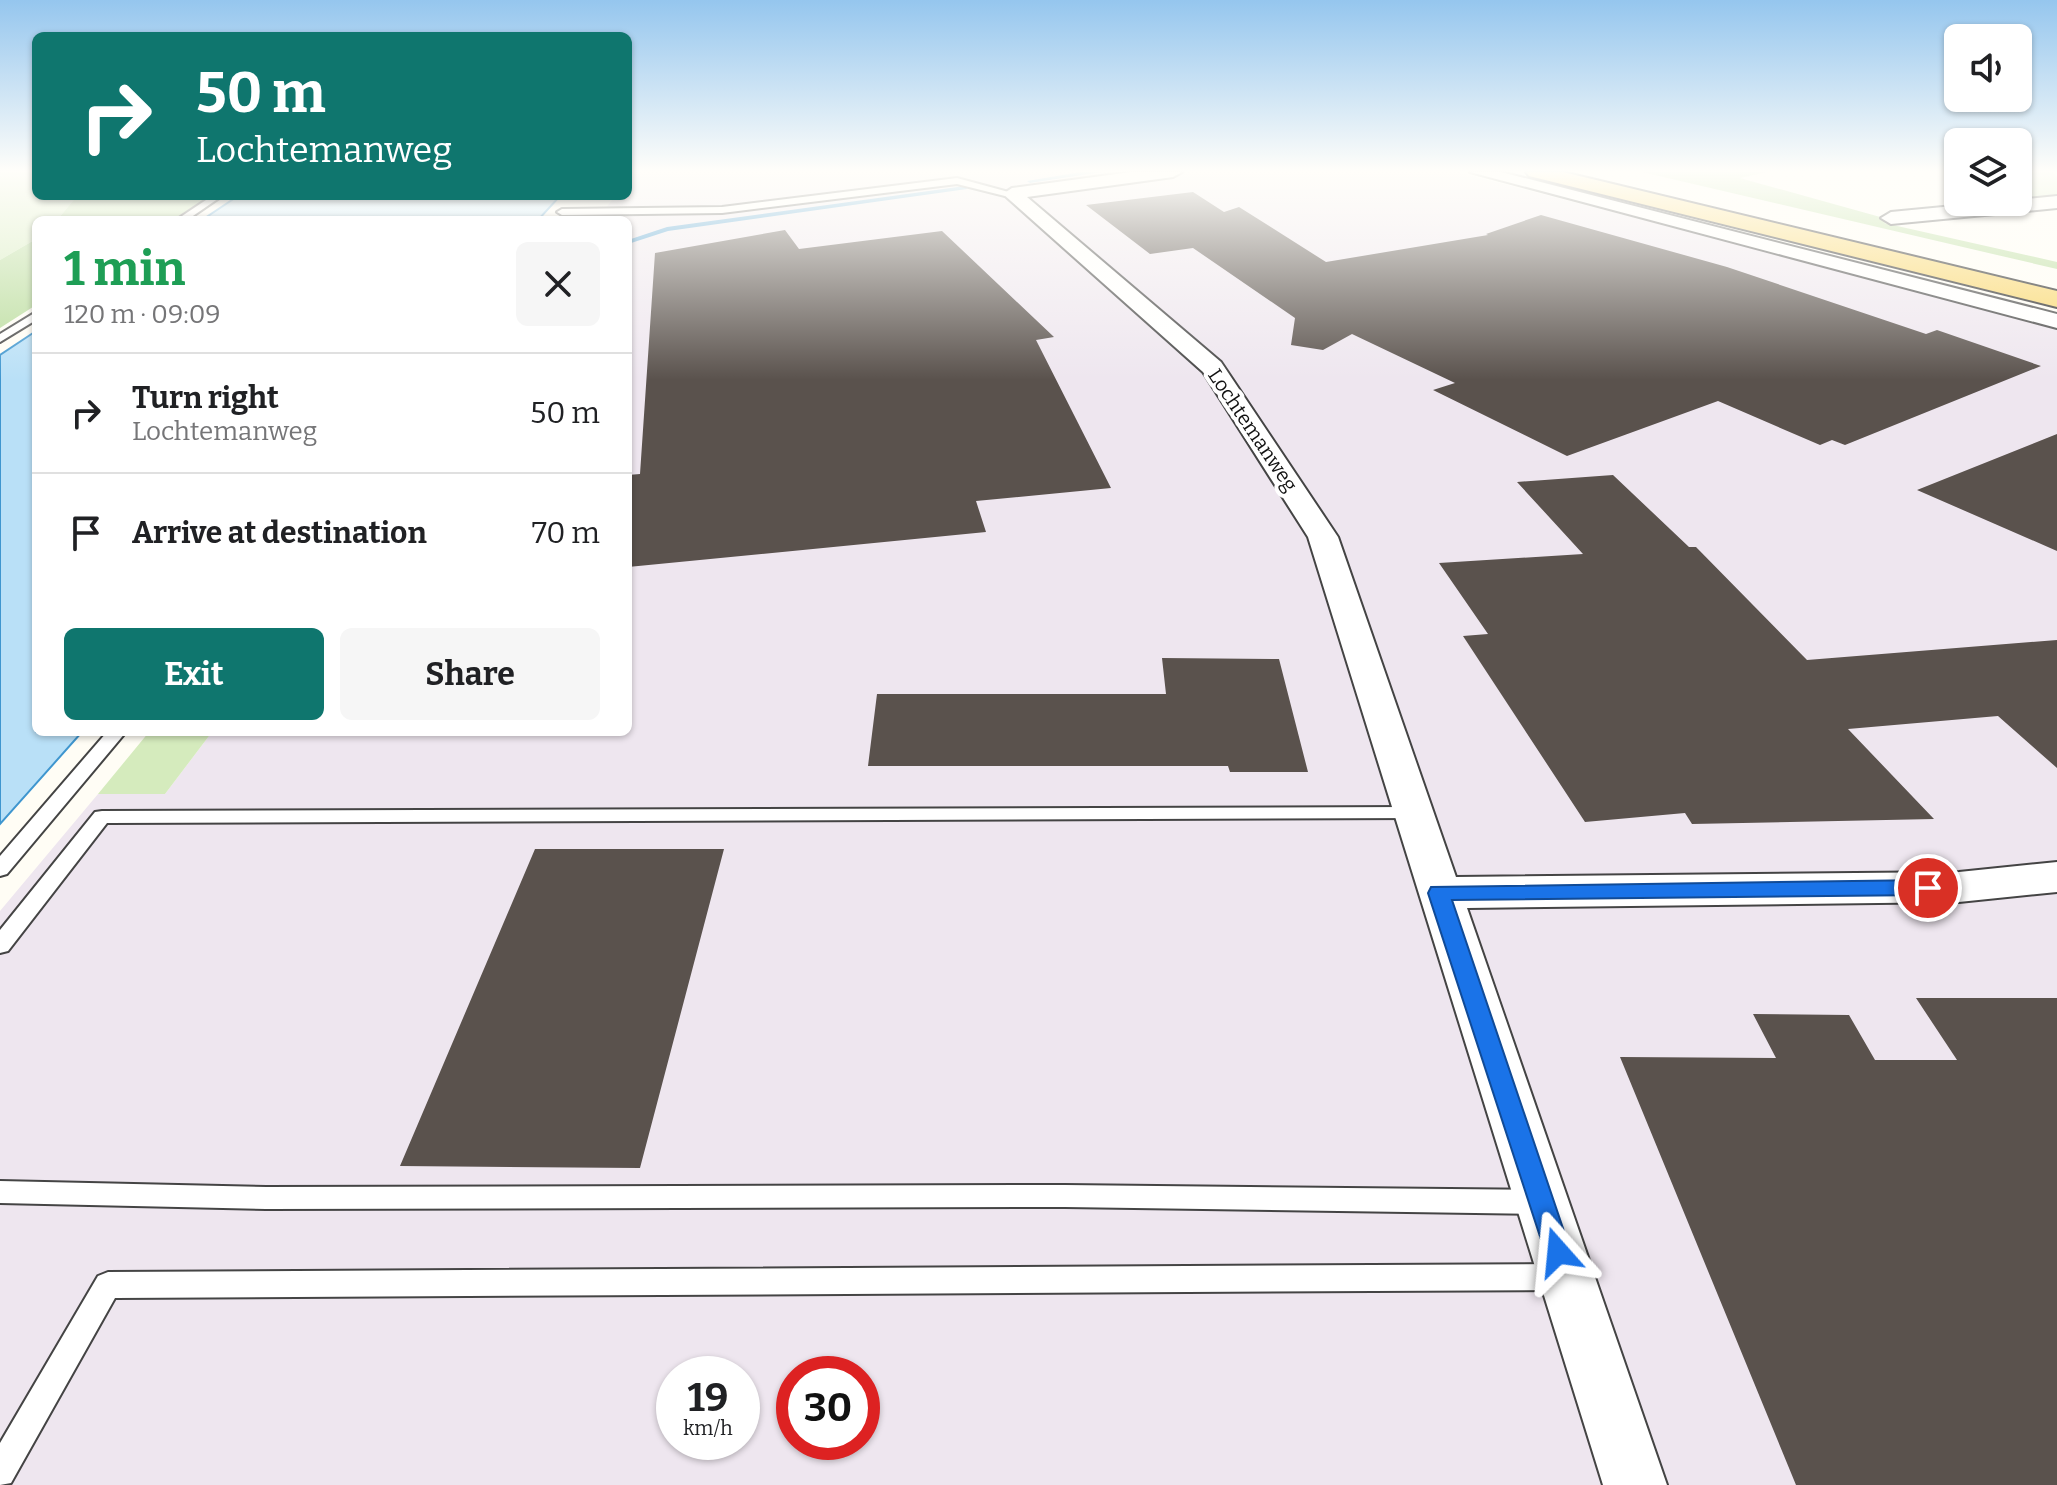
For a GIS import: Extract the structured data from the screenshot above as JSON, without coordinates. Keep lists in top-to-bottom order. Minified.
{"streets":{"street":["Lochtemanweg"]},"page":{"turn":["50 m","Lochtemanweg"],"heading":["1 min","120 m · 09:09"],"list":[{"name":"Turn right","note":"Lochtemanweg","value":"50 m"},{"name":"Arrive at destination","value":"70 m"}],"buttons":["Exit","Share"],"speed":"19 km/h","limit":"30"}}
